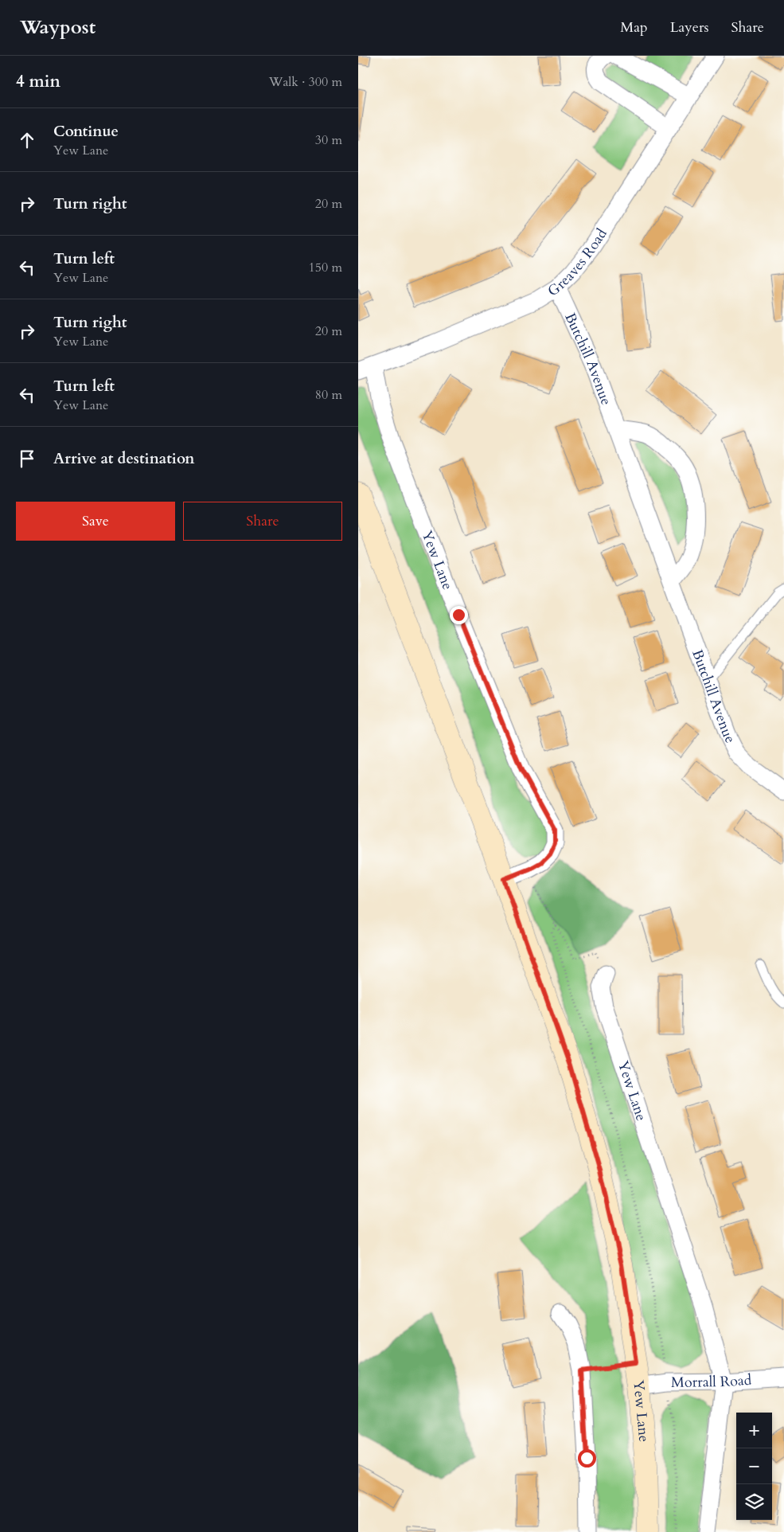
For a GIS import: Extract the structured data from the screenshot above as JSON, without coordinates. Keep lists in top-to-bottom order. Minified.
{"streets":{"main road":["Yew Lane"],"street":["Greaves Road","Butchill Avenue","Morrall Road"]},"crossings":[["Greaves Road","Butchill Avenue"],["Greaves Road","Yew Lane"],["Yew Lane","Morrall Road"]],"page":{"header":"Waypost","nav":["Map","Layers","Share"],"heading":["4 min","Walk · 300 m"],"list":[["Continue","Yew Lane","30 m"],["Turn right","20 m"],["Turn left","Yew Lane","150 m"],["Turn right","Yew Lane","20 m"],["Turn left","Yew Lane","80 m"],"Arrive at destination"],"buttons":["Save","Share"],"map_buttons":["+","−"]}}
